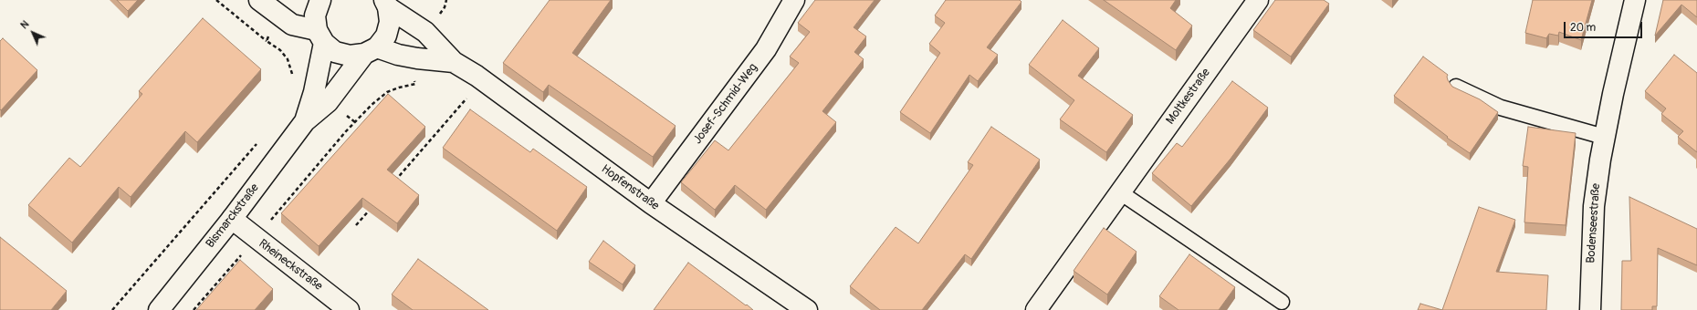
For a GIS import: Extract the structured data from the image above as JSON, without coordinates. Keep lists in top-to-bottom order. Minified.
{"streets":{"street":["Moltkestraße","Josef-Schmid-Weg","Hopfenstraße","Bismarckstraße","Bodenseestraße","Rheineckstraße"]},"crossings":[["Josef-Schmid-Weg","Hopfenstraße"],["Hopfenstraße","Bismarckstraße"],["Bismarckstraße","Rheineckstraße"]],"scale_bar":"20 m","north":"top left"}
